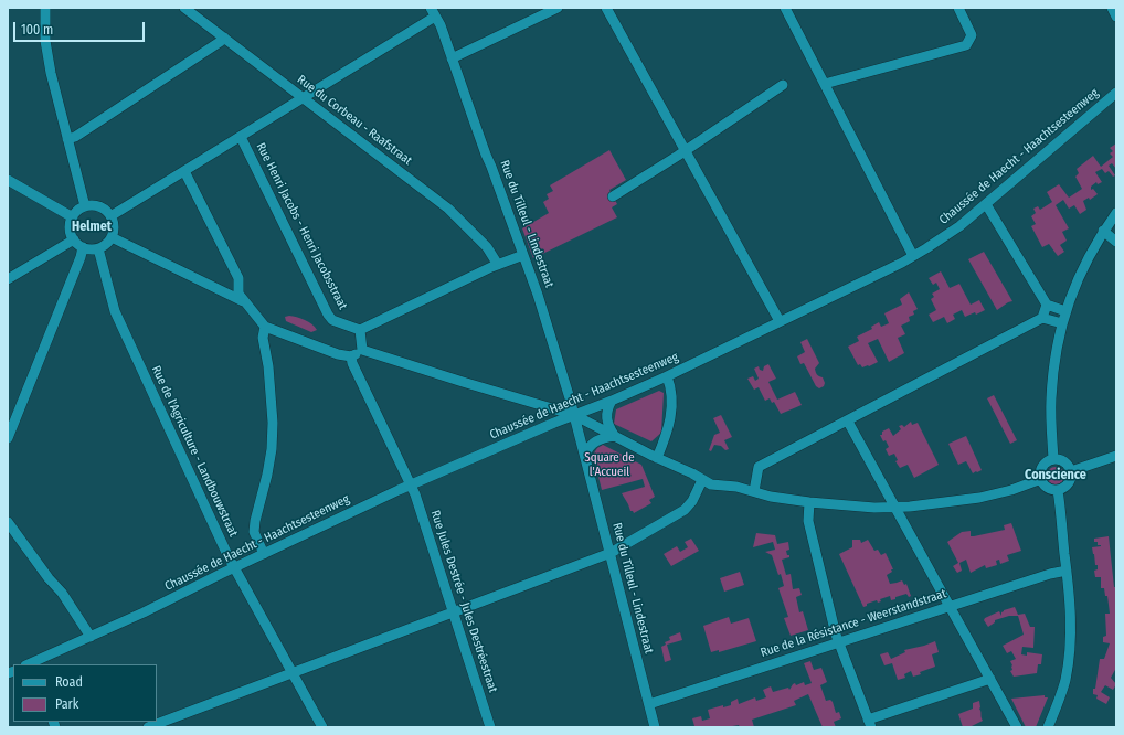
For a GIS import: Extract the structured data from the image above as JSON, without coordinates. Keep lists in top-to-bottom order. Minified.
{"streets":{"street":["Rue du Corbeau - Raafstraat","Chaussée de Haecht - Haachtsesteenweg","Rue du Tilleul - Lindestraat","Rue Henri Jacobs - Henri Jacobsstraat","Rue de l'Agriculture - Landbouwstraat","Rue Jules Destrée - Jules Destréestraat","Rue de la Résistance - Weerstandstraat"]},"crossings":[["Chaussée de Haecht - Haachtsesteenweg","Rue du Tilleul - Lindestraat"],["Chaussée de Haecht - Haachtsesteenweg","Rue de l'Agriculture - Landbouwstraat"],["Chaussée de Haecht - Haachtsesteenweg","Rue Jules Destrée - Jules Destréestraat"],["Rue du Tilleul - Lindestraat","Rue de la Résistance - Weerstandstraat"]],"districts":["Helmet","Conscience"],"parks":["Square de l'Accueil"],"legend":["Road","Park"],"scale_bar":"100 m"}
